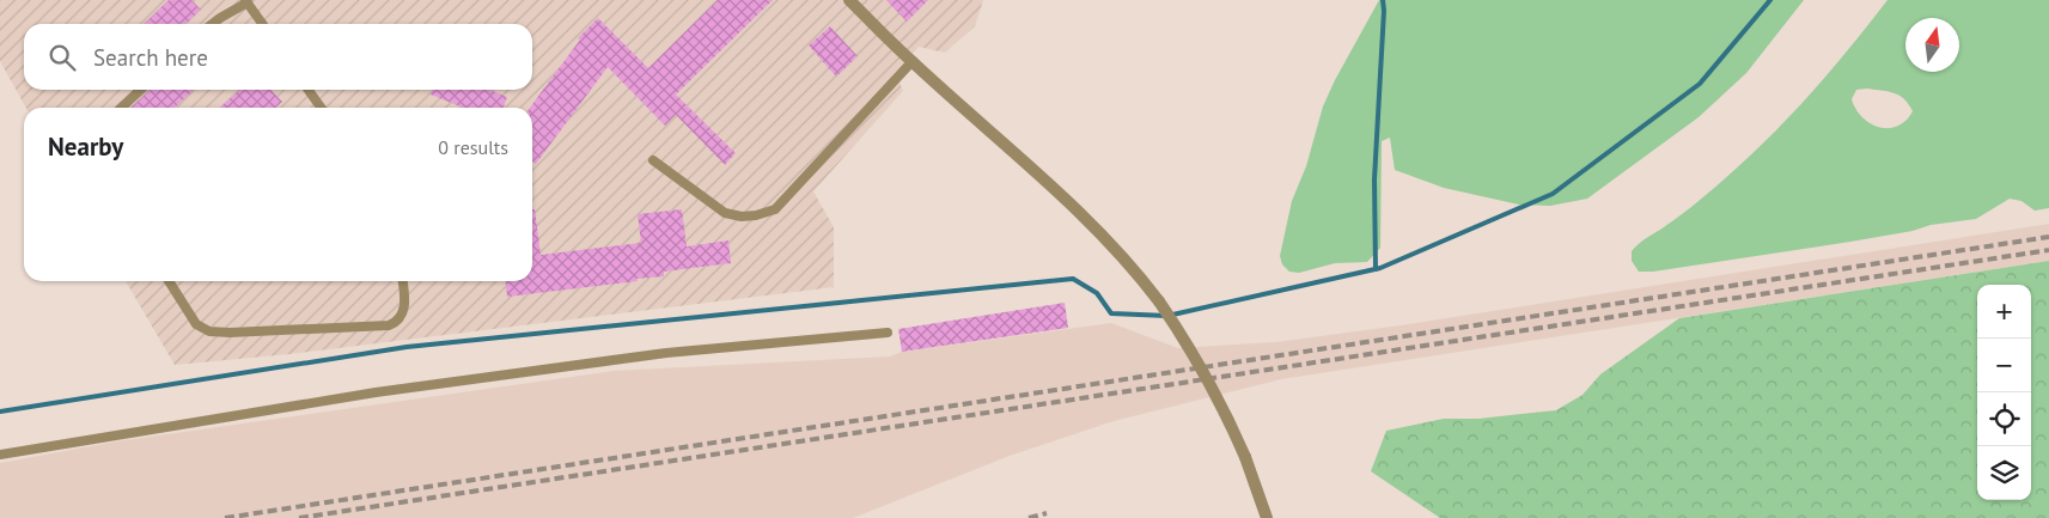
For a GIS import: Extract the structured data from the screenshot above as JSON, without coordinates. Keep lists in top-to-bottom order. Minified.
{"north":"top","page":{"search":"Search here","heading":["Nearby","0 results"],"map_buttons":["+","−"]}}
